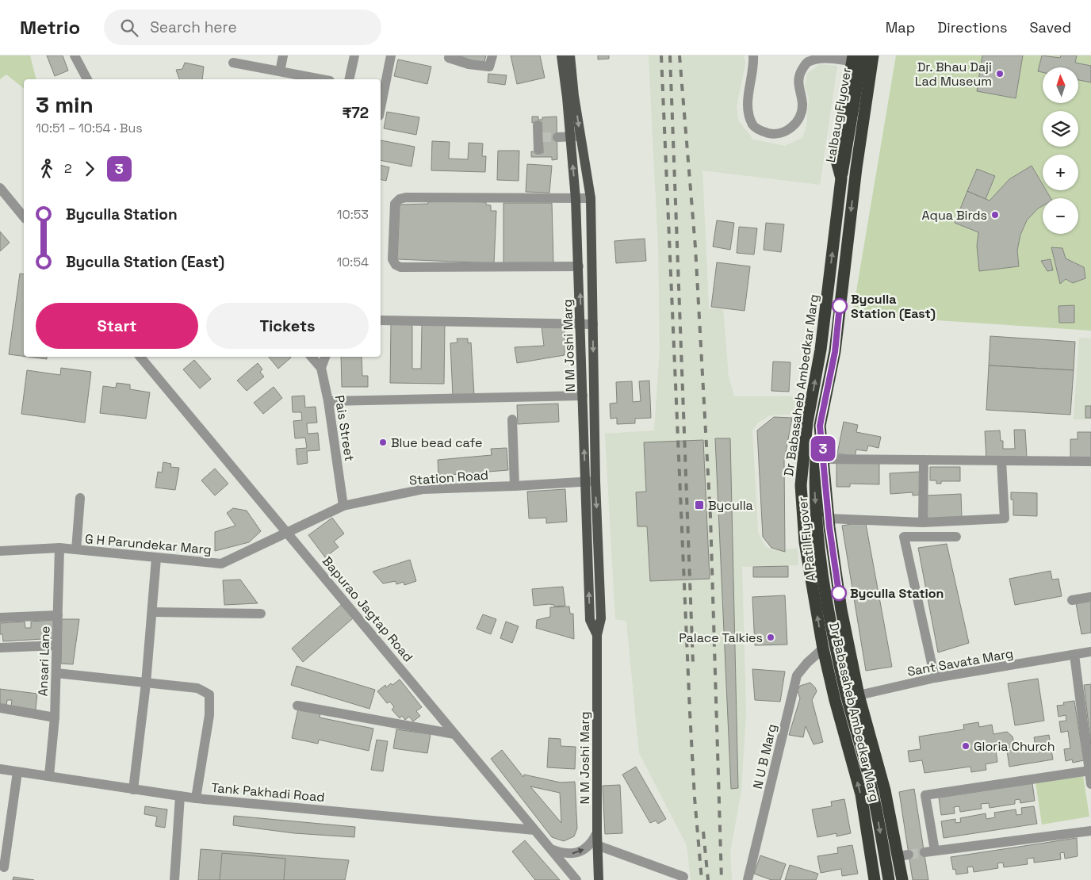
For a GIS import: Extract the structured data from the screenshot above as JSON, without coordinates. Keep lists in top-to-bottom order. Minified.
{"streets":{"highway":["Lalbaug Flyover","Dr Babasaheb Ambedkar Marg","A Patil Flyover"],"main road":["N M Joshi Marg"],"street":["Pais Street","Station Road","G H Parundekar Marg","Bapurao Jagtap Road","Ansari Lane","Sant Savata Marg","N U B Marg","Tank Pakhadi Road"]},"crossings":[["Lalbaug Flyover","Dr Babasaheb Ambedkar Marg"],["Lalbaug Flyover","A Patil Flyover"],["N M Joshi Marg","Station Road"],["Dr Babasaheb Ambedkar Marg","Sant Savata Marg"],["Dr Babasaheb Ambedkar Marg","N U B Marg"],["Pais Street","Station Road"],["Station Road","G H Parundekar Marg"],["Station Road","Bapurao Jagtap Road"],["G H Parundekar Marg","Bapurao Jagtap Road"],["G H Parundekar Marg","Ansari Lane"],["Bapurao Jagtap Road","Tank Pakhadi Road"],["Ansari Lane","Tank Pakhadi Road"]],"one_way":["Lalbaug Flyover"],"places":{"other":["Dr. Bhau Daji Lad Museum","Aqua Birds","Byculla Station (East)","Blue bead cafe","Byculla Station","Palace Talkies","Gloria Church"],"transit":["Byculla"]},"lines":["bus line 3"],"north":"top","page":{"header":"Metrio","search":"Search here","nav":["Map","Directions","Saved"],"on_map":"3","map_buttons":["+","−"],"heading":["3 min","10:51 – 10:54 · Bus","₹72"],"legs":["2","3"],"list":[{"name":"Byculla Station","value":"10:53"},{"name":"Byculla Station (East)","value":"10:54"}],"buttons":["Start","Tickets"]}}
